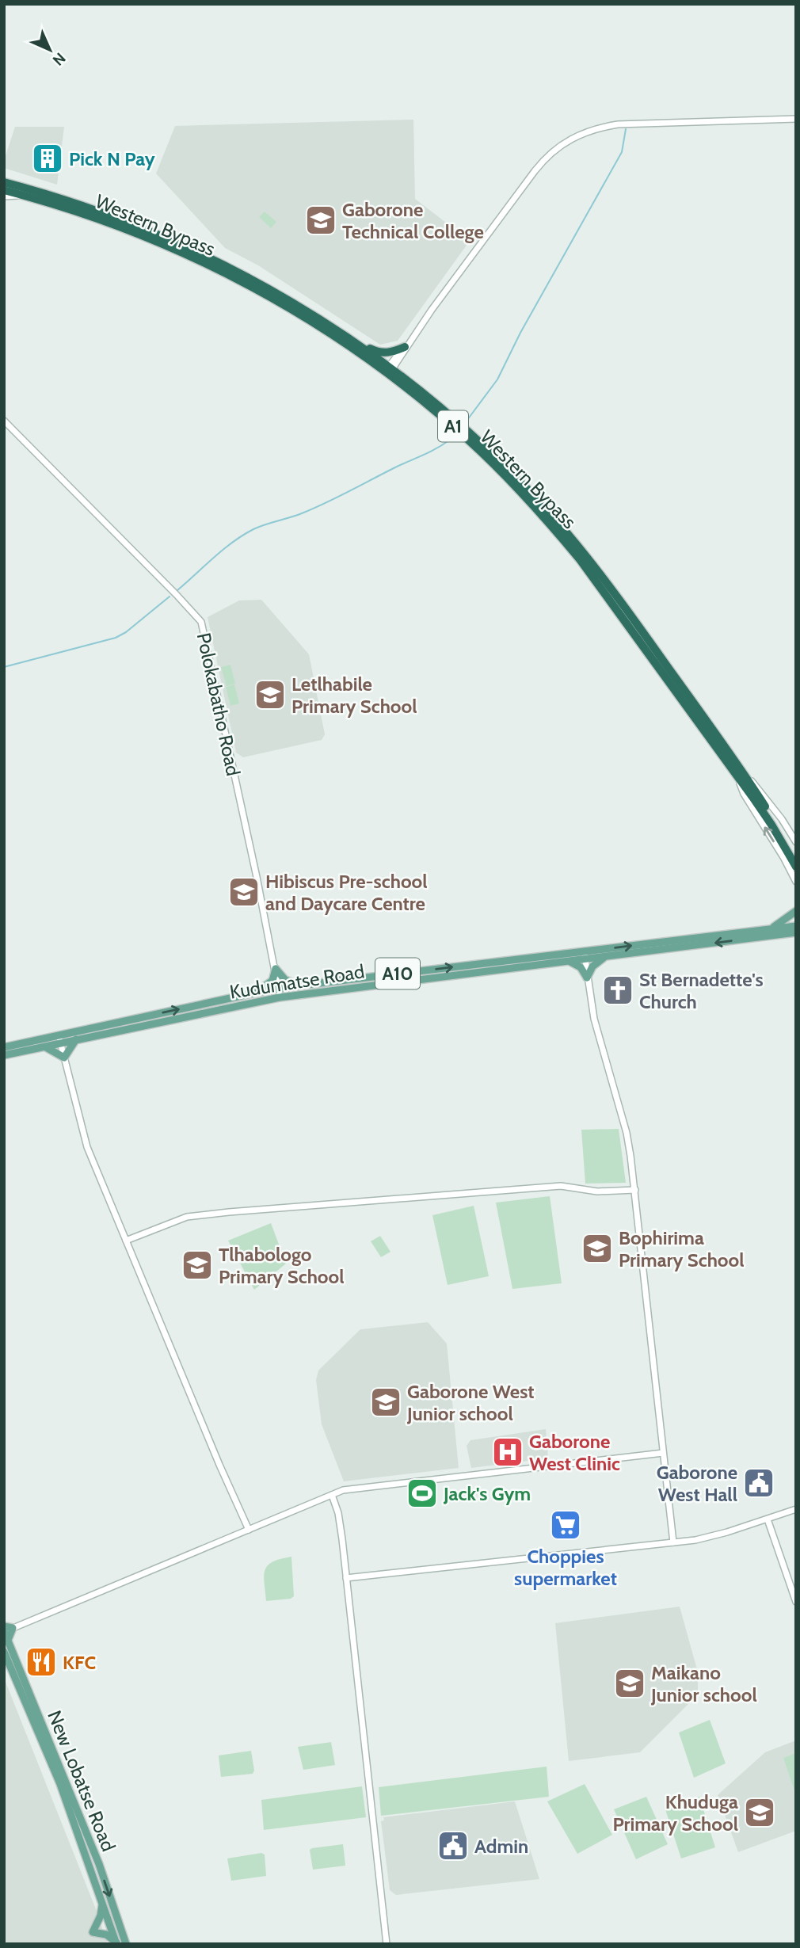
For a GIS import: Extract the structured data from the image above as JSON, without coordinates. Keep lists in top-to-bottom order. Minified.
{"streets":{"highway":["Western Bypass","A1"],"main road":["A10","Kudumatse Road","New Lobatse Road"],"street":["Polokabatho Road"]},"crossings":[["Polokabatho Road","Kudumatse Road"]],"places":{"building":["Pick N Pay"],"school or university":["Gaborone Technical College","Letlhabile Primary School","Hibiscus Pre-school and Daycare Centre","Bophirima Primary School","Tlhabologo Primary School","Gaborone West Junior school","Maikano Junior school","Khuduga Primary School"],"church":["St Bernadette's Church"],"hospital":["Gaborone West Clinic"],"public building":["Gaborone West Hall","Admin"],"sports":["Jack's Gym"],"supermarket":["Choppies supermarket"],"restaurant":["KFC"]},"north":"bottom right"}
